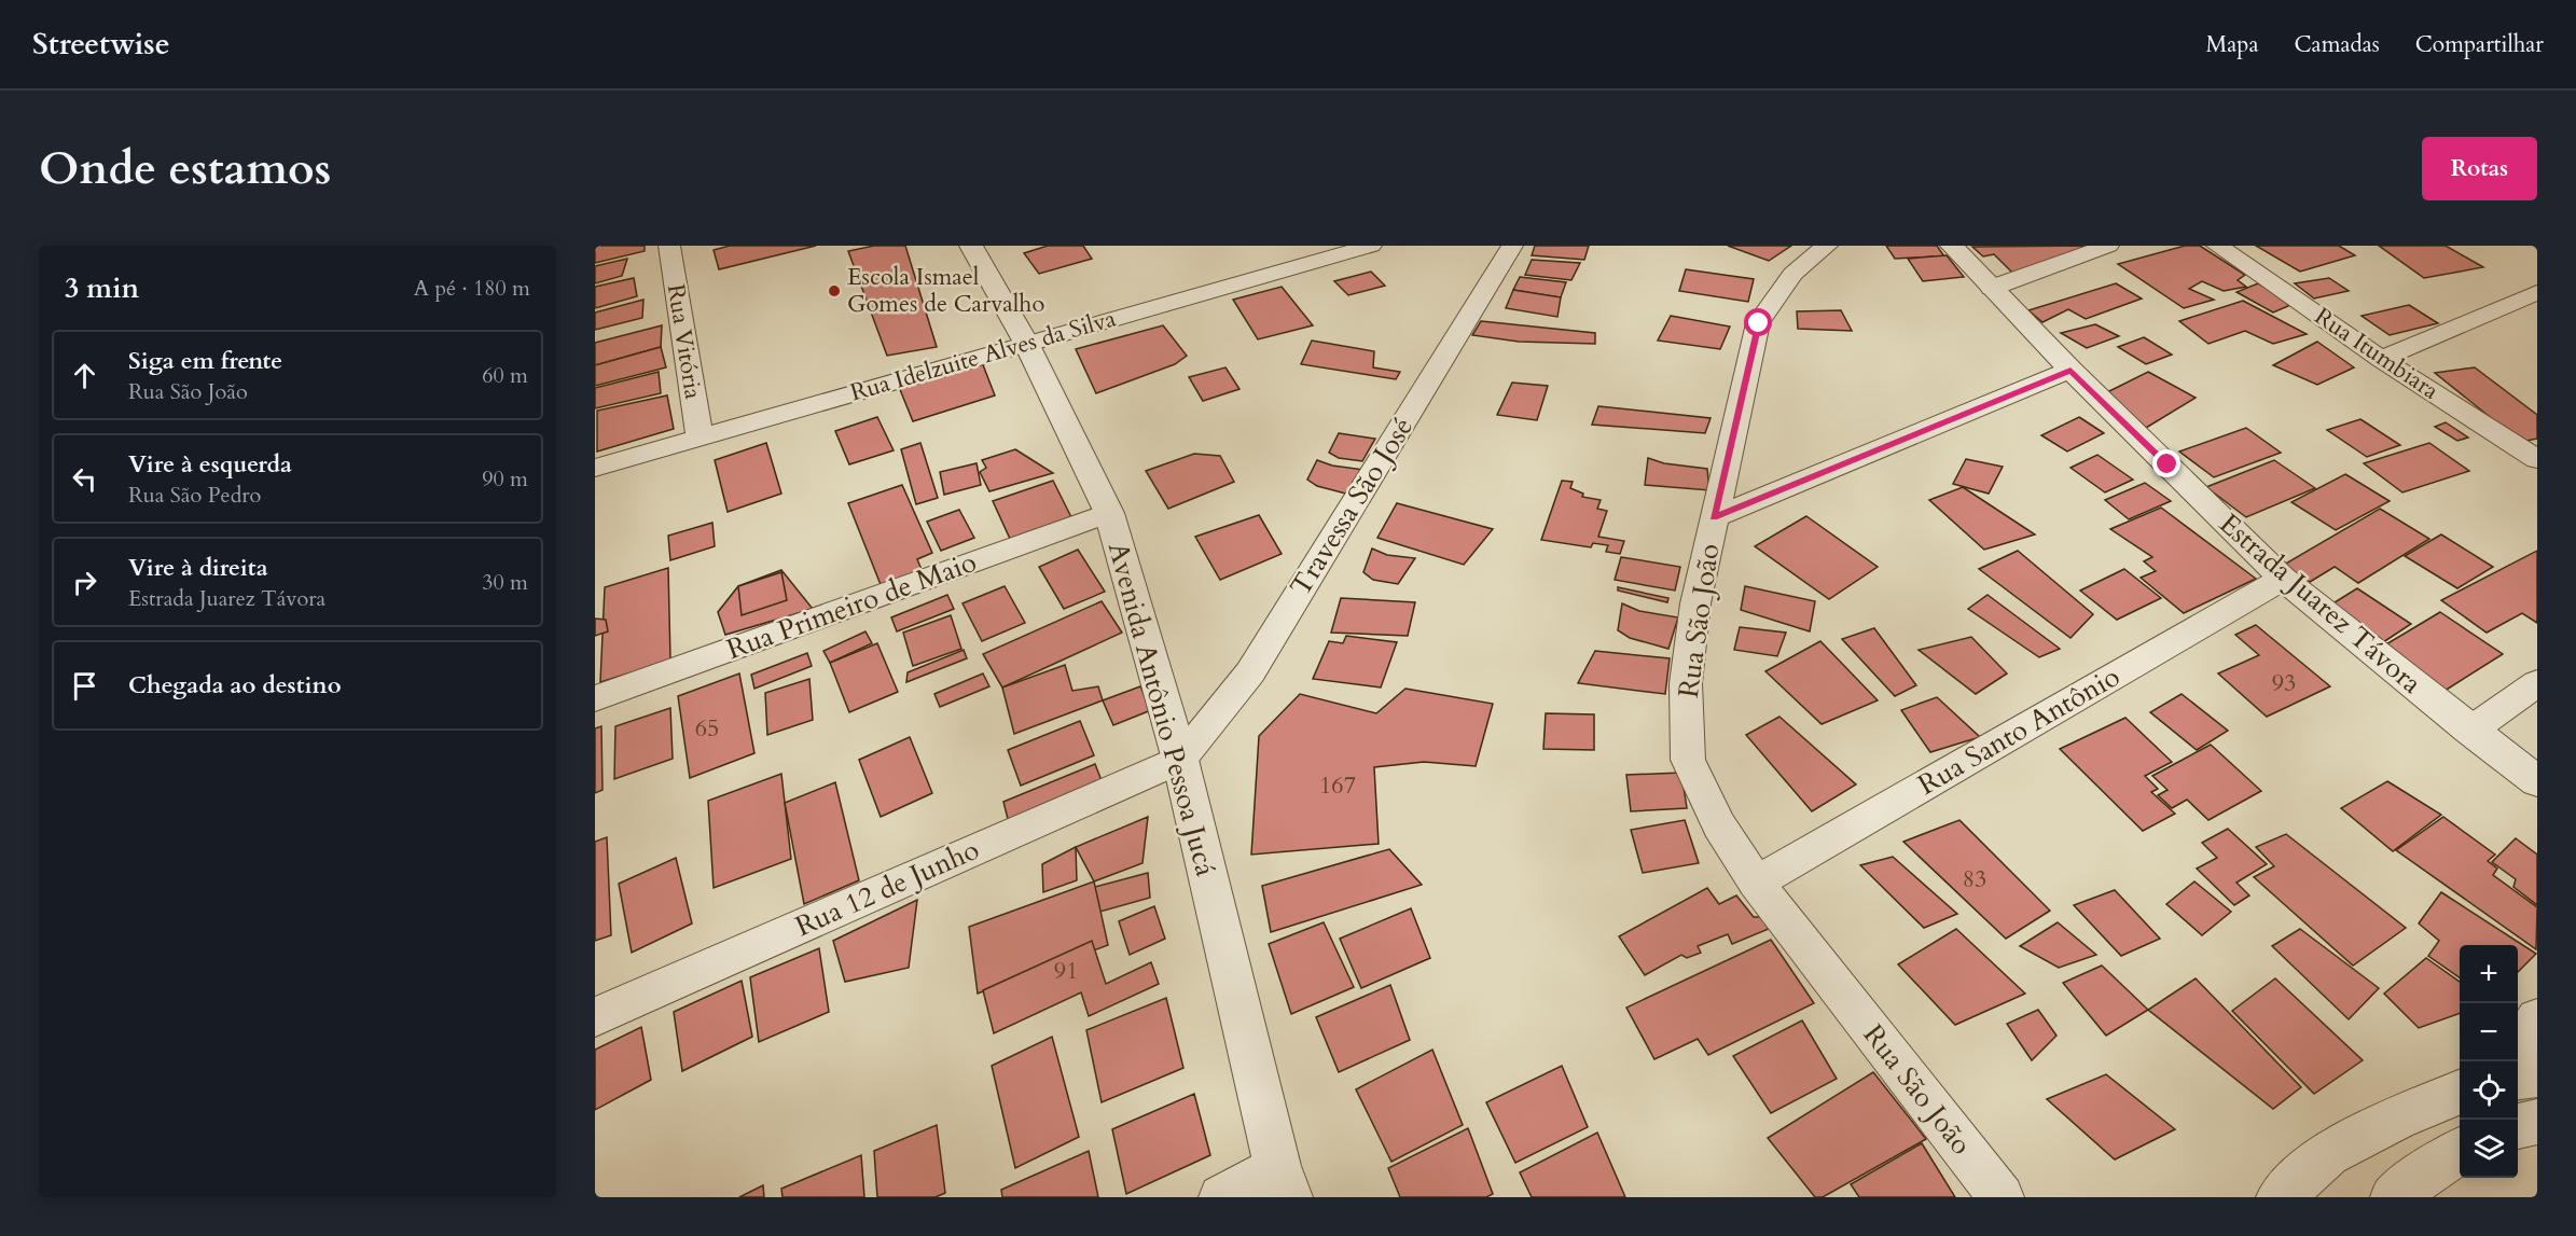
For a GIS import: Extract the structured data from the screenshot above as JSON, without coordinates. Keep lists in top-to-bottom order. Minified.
{"streets":{"street":["Rua Vitória","Rua Itumbiara","Rua Idelzuite Alves da Silva","Travessa São José","Estrada Juarez Távora","Rua Primeiro de Maio","Rua São João","Avenida Antônio Pessoa Jucá","Rua Santo Antônio","Rua 12 de Junho"]},"crossings":[["Rua Vitória","Rua Idelzuite Alves da Silva"],["Rua Idelzuite Alves da Silva","Avenida Antônio Pessoa Jucá"],["Travessa São José","Avenida Antônio Pessoa Jucá"],["Travessa São José","Rua 12 de Junho"],["Estrada Juarez Távora","Rua Santo Antônio"],["Rua Primeiro de Maio","Avenida Antônio Pessoa Jucá"],["Rua São João","Rua Santo Antônio"],["Avenida Antônio Pessoa Jucá","Rua 12 de Junho"]],"places":["Escola Ismael Gomes de Carvalho"],"house_numbers":["93","65","167","83","91"],"page":{"header":"Streetwise","nav":["Mapa","Camadas","Compartilhar"],"buttons":"Rotas","title":"Onde estamos","heading":["3 min","A pé · 180 m"],"list":[["Siga em frente","Rua São João","60 m"],["Vire à esquerda","Rua São Pedro","90 m"],["Vire à direita","Estrada Juarez Távora","30 m"],"Chegada ao destino"],"map_buttons":["+","−"]}}
